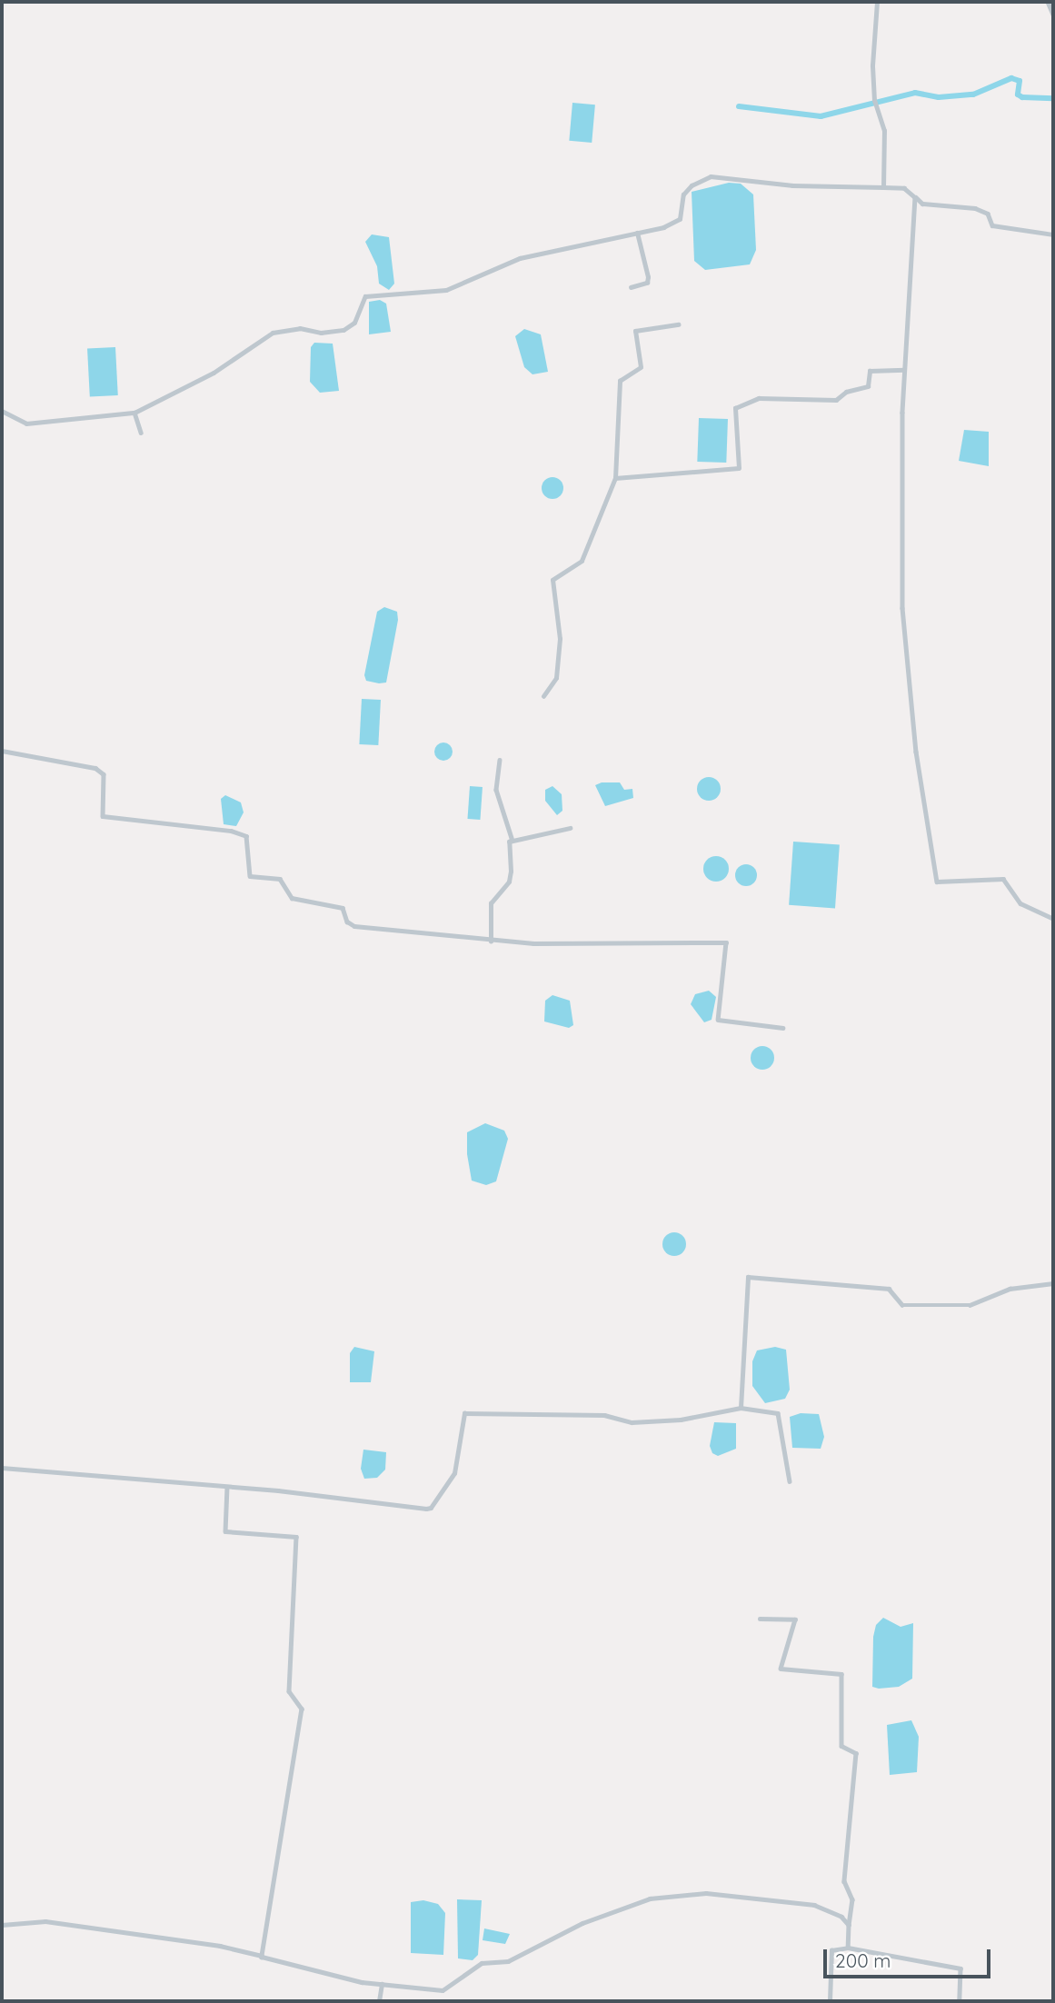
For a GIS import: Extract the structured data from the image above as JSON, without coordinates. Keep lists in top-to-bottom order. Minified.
{"scale_bar":"200 m"}
